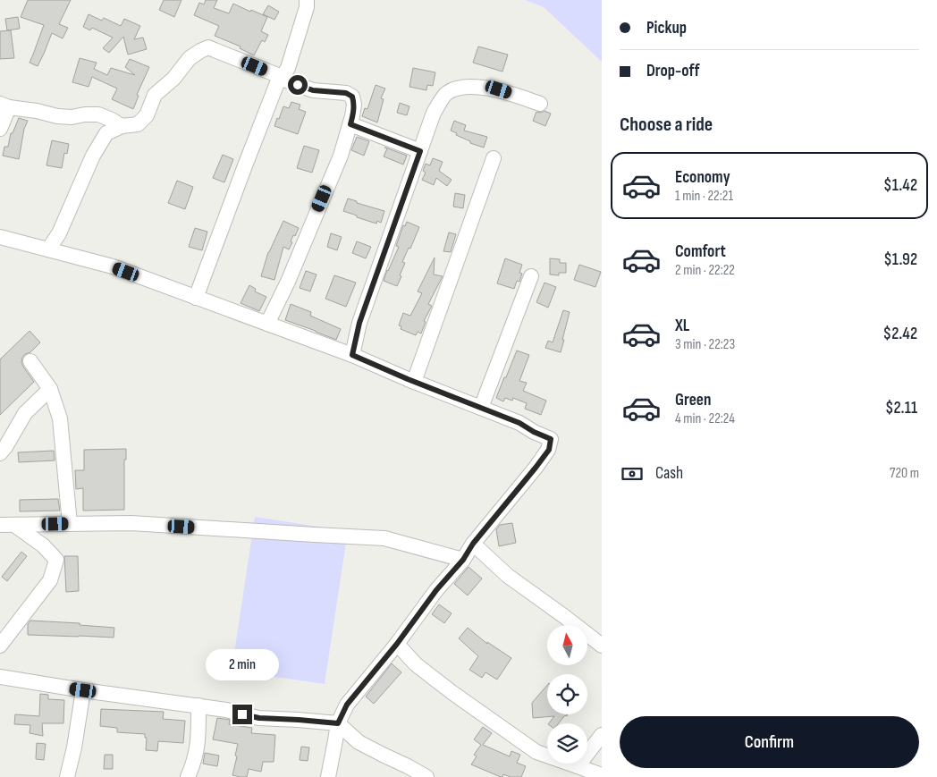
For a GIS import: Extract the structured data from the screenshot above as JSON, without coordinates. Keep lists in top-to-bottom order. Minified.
{"north":"top","page":{"banner":["Pickup","Drop-off"],"heading":"Choose a ride","list":[{"name":"Economy","note":"1 min · 22:21","value":"$1.42"},{"name":"Comfort","note":"2 min · 22:22","value":"$1.92"},{"name":"XL","note":"3 min · 22:23","value":"$2.42"},{"name":"Green","note":"4 min · 22:24","value":"$2.11"}],"pay":["Cash","720 m"],"bubble":"2 min","buttons":"Confirm"}}
